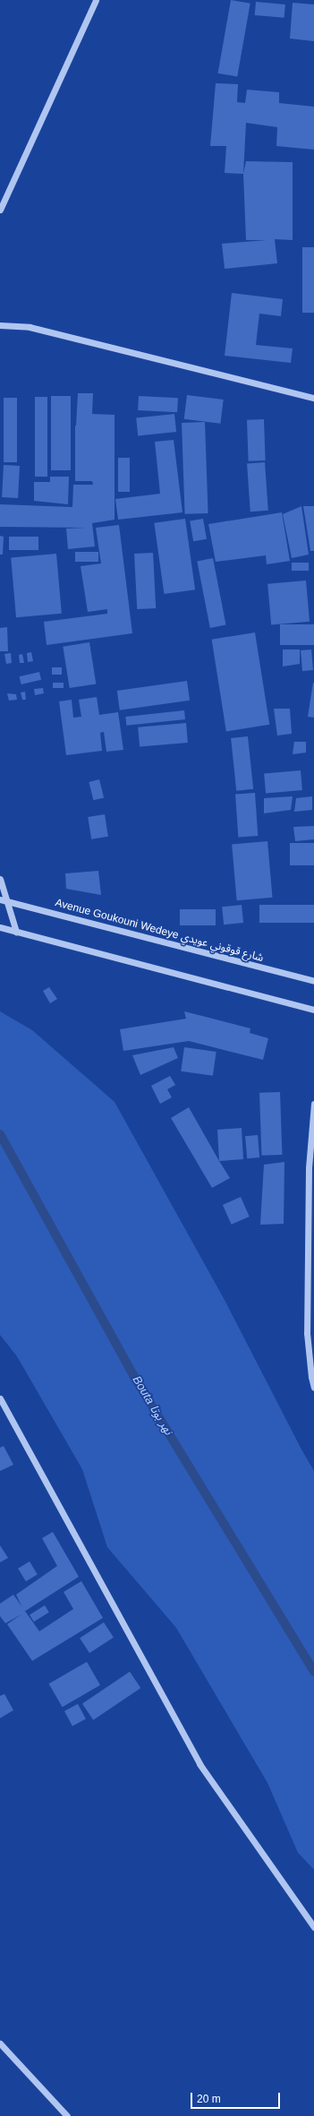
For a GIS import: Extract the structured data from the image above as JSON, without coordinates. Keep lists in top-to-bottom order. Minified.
{"streets":{"street":["Avenue Goukouni Wedeye شارع قوقوني عويدي"]},"water":["Bouta نهر بوتا"],"scale_bar":"20 m"}
